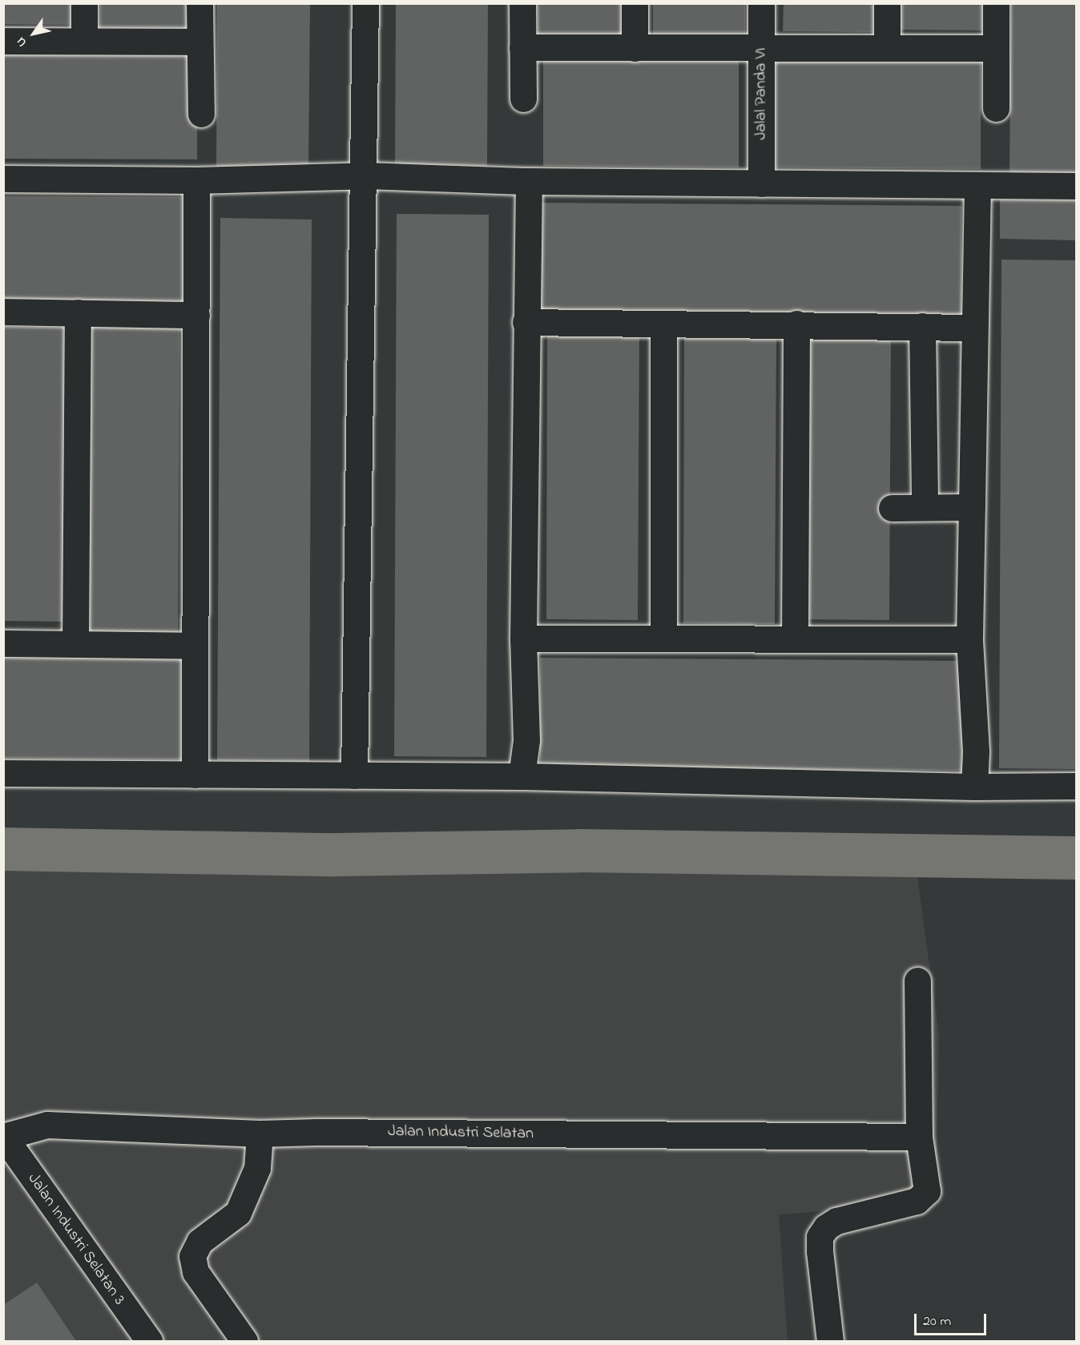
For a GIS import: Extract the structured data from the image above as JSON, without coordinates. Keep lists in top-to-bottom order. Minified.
{"streets":{"street":["Jalal Panda VI","Jalan Industri Selatan","Jalan Industri Selatan 3"]},"crossings":[["Jalan Industri Selatan","Jalan Industri Selatan 3"]],"scale_bar":"20 m","north":"bottom left"}
